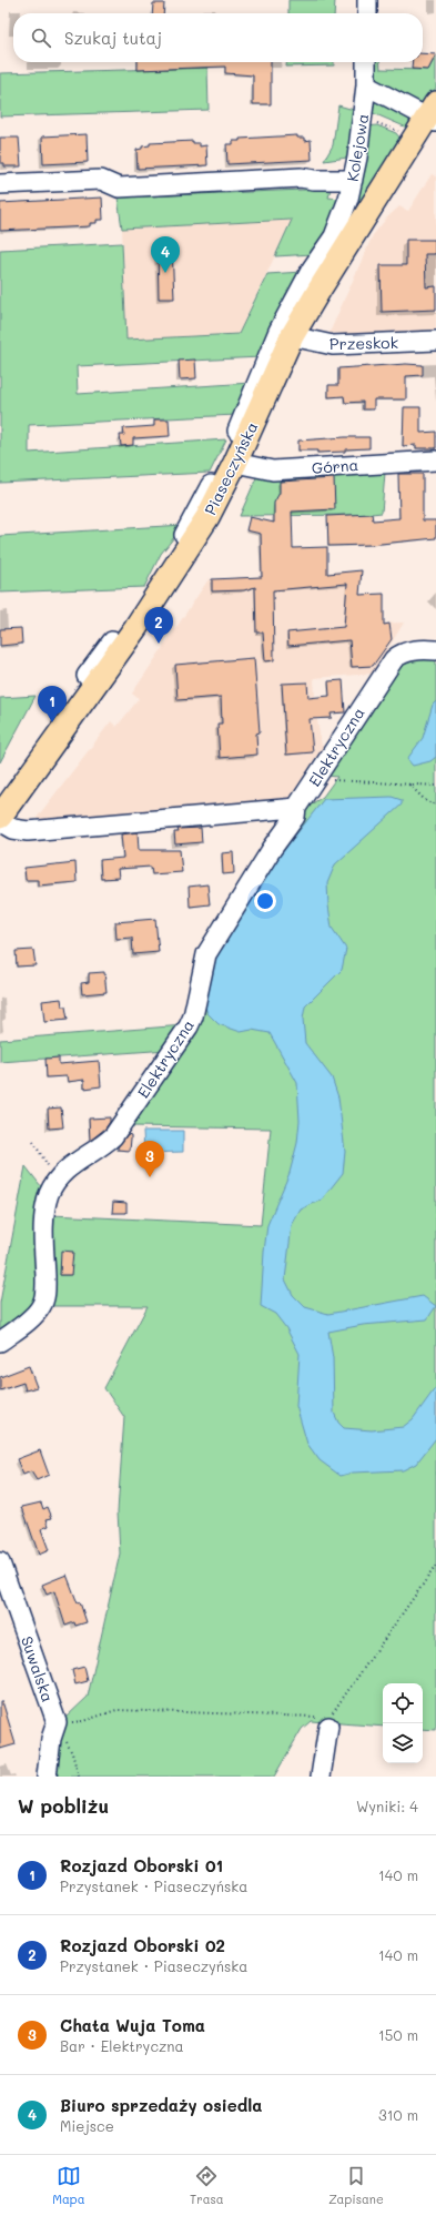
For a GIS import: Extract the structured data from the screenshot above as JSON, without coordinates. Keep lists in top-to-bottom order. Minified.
{"streets":{"main road":["Piaseczyńska"],"street":["Kolejowa","Przeskok","Górna","Elektryczna","Suwalska"]},"crossings":[["Przeskok","Piaseczyńska"],["Górna","Piaseczyńska"]],"page":{"search":"Szukaj tutaj","pins":["4","2","1","3"],"heading":["W pobliżu","Wyniki: 4"],"list":[{"mark":"1","name":"Rozjazd Oborski 01","note":"Przystanek · Piaseczyńska","value":"140 m"},{"mark":"2","name":"Rozjazd Oborski 02","note":"Przystanek · Piaseczyńska","value":"140 m"},{"mark":"3","name":"Chata Wuja Toma","note":"Bar · Elektryczna","value":"150 m"},{"mark":"4","name":"Biuro sprzedaży osiedla","note":"Miejsce","value":"310 m"}],"nav":["Mapa","Trasa","Zapisane"]}}
